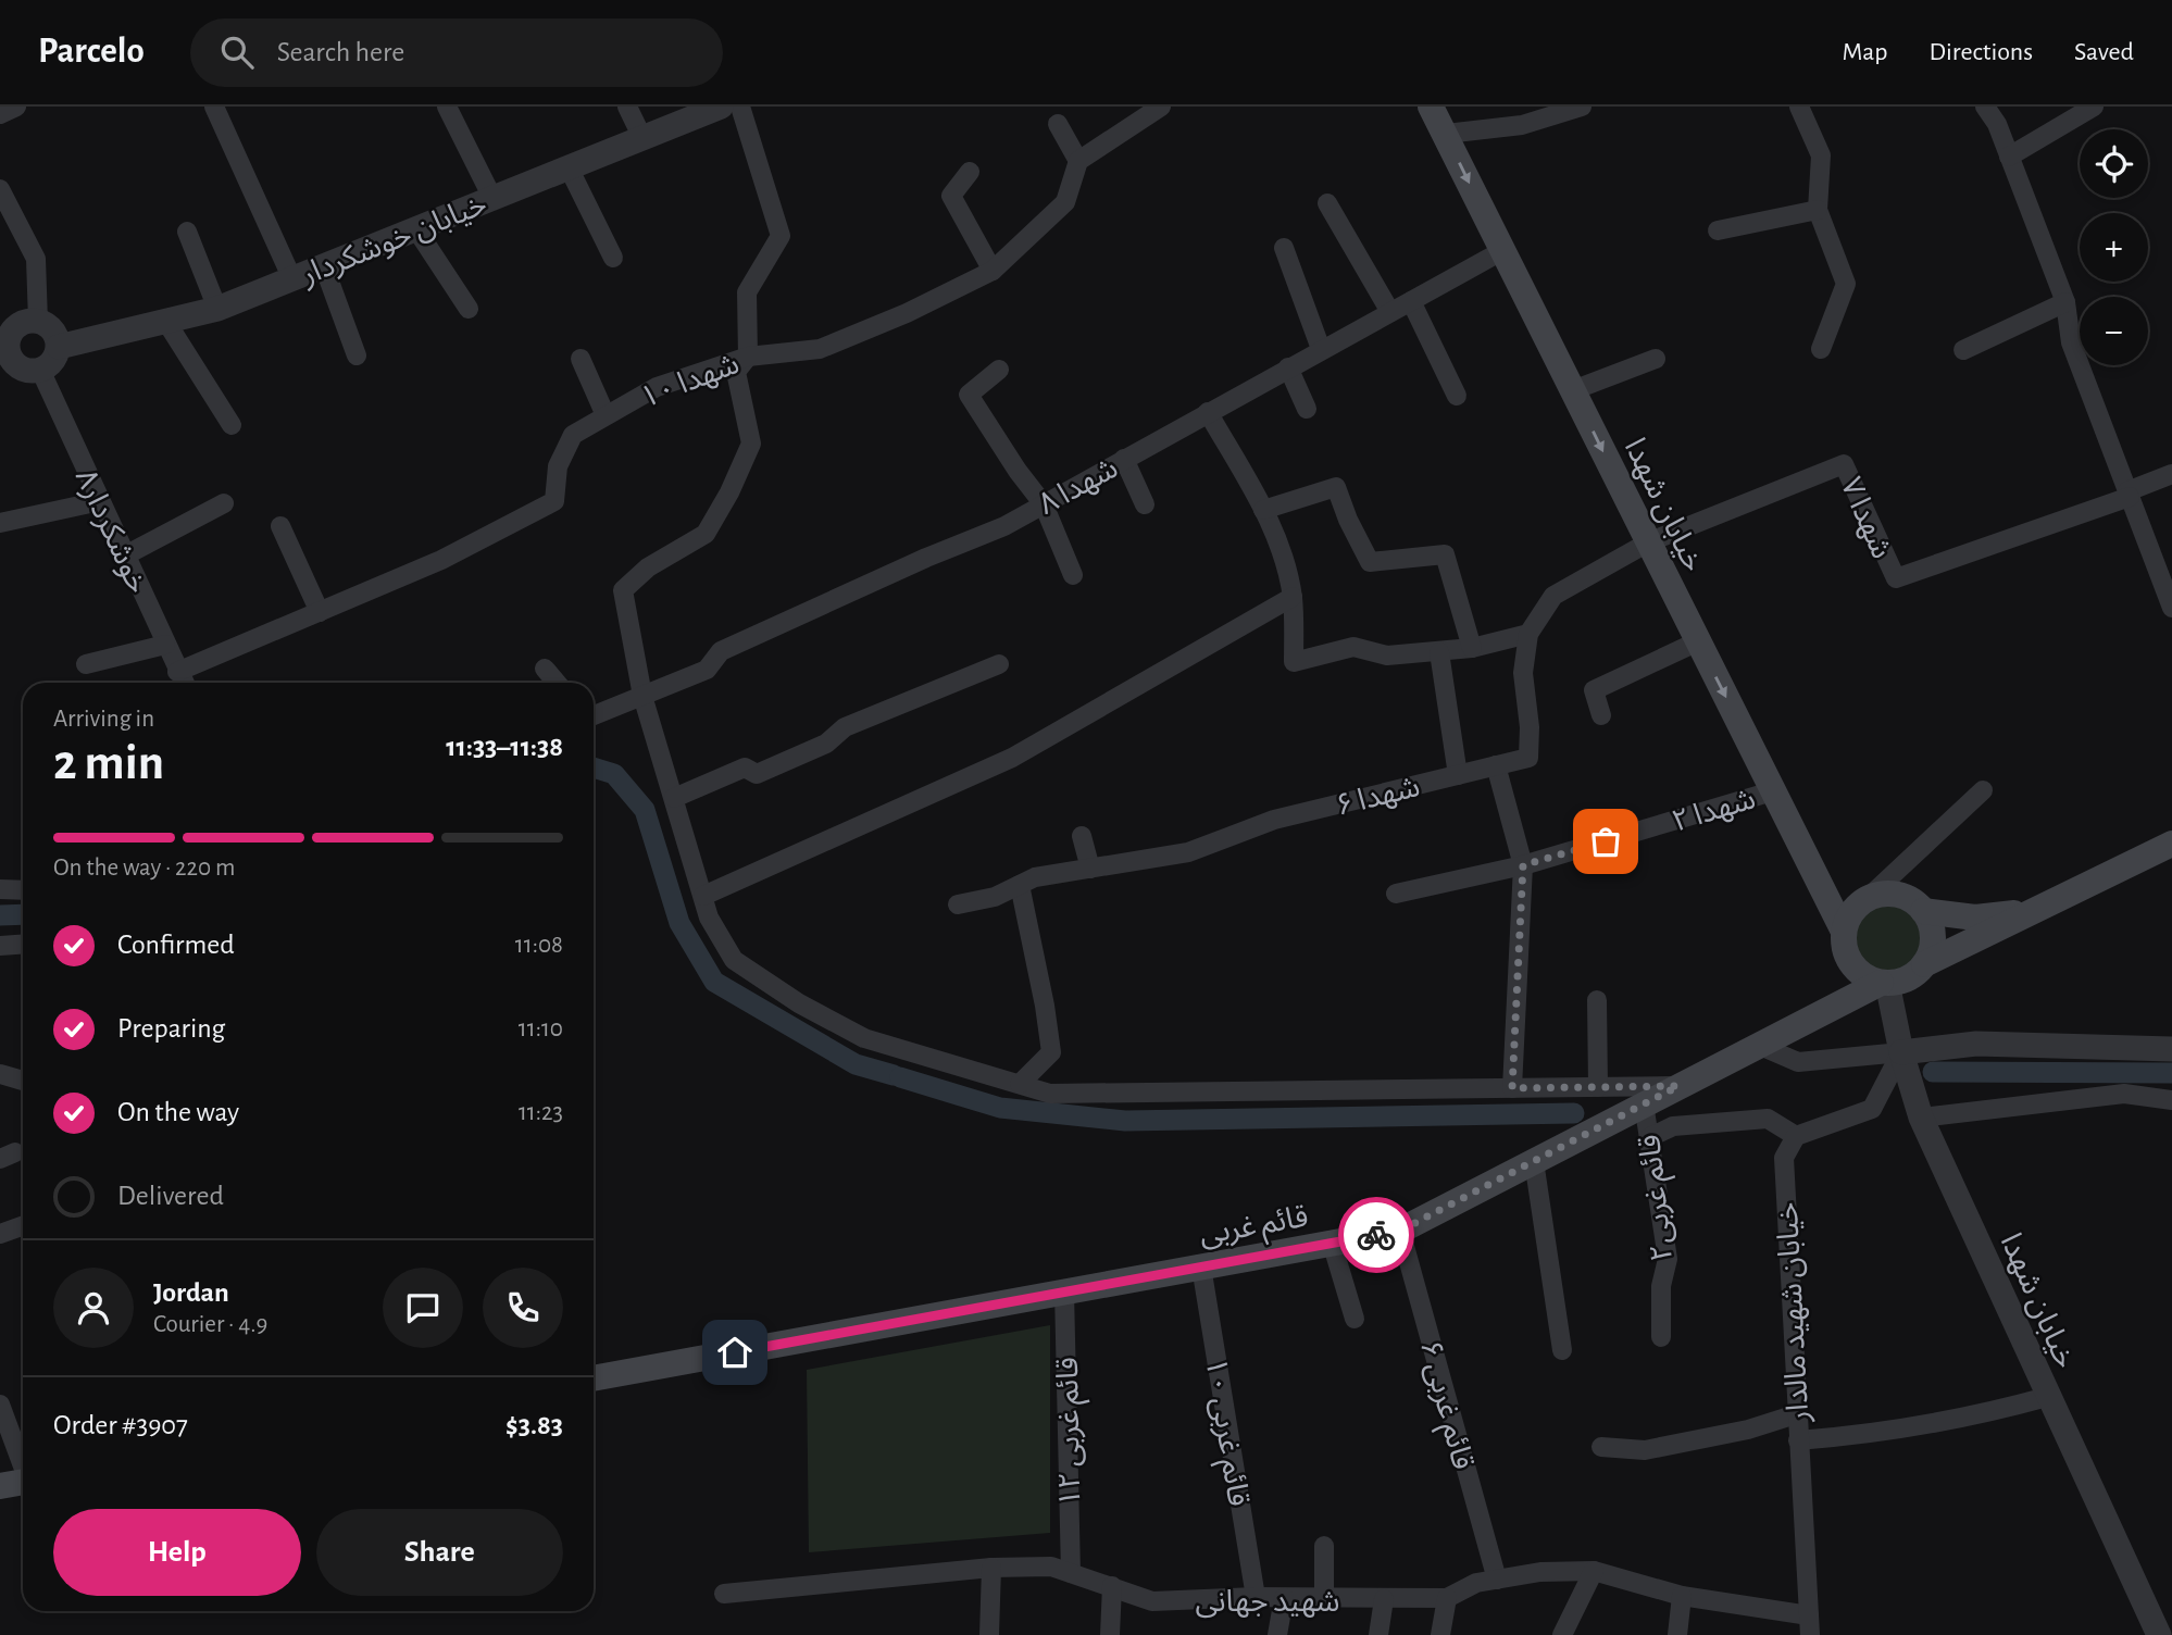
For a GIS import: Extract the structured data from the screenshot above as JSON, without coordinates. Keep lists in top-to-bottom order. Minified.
{"streets":{"main road":["خیابان شهدا","قائم غربی"],"street":["خیابان خوشکردار","شهدا ۱۰","شهدا ۸","شهدا ۷","خوشکردار۸","شهدا ۶","شهدا ۲","۲قائم غربی","خیابان شهید مالدار","قائم غربی ۶","قائم غربی ۱۲","قائم غربی ۱۰","شهید جهانی"]},"crossings":[["خیابان خوشکردار","خوشکردار۸"],["شهدا ۱۰","خوشکردار۸"],["شهدا ۸","خیابان شهدا"],["خیابان شهدا","شهدا ۷"],["خیابان شهدا","شهدا ۶"],["خیابان شهدا","شهدا ۲"],["خیابان شهدا","قائم غربی"],["شهدا ۷","شهدا ۶"],["۲قائم غربی","قائم غربی"],["قائم غربی","قائم غربی ۶"],["قائم غربی","قائم غربی ۱۲"],["قائم غربی","قائم غربی ۱۰"],["خیابان شهید مالدار","شهید جهانی"],["قائم غربی ۶","شهید جهانی"],["قائم غربی ۱۲","شهید جهانی"],["قائم غربی ۱۰","شهید جهانی"]],"page":{"header":"Parcelo","search":"Search here","nav":["Map","Directions","Saved"],"map_buttons":["+","−"],"heading":["2 min","Arriving in","11:33–11:38"],"panel":["Jordan","Courier · 4.9","Order #3907","$3.83"],"bar":"On the way · 220 m","list":[["Confirmed","11:08"],["Preparing","11:10"],["On the way","11:23"],"Delivered"],"buttons":["Help","Share"]}}
